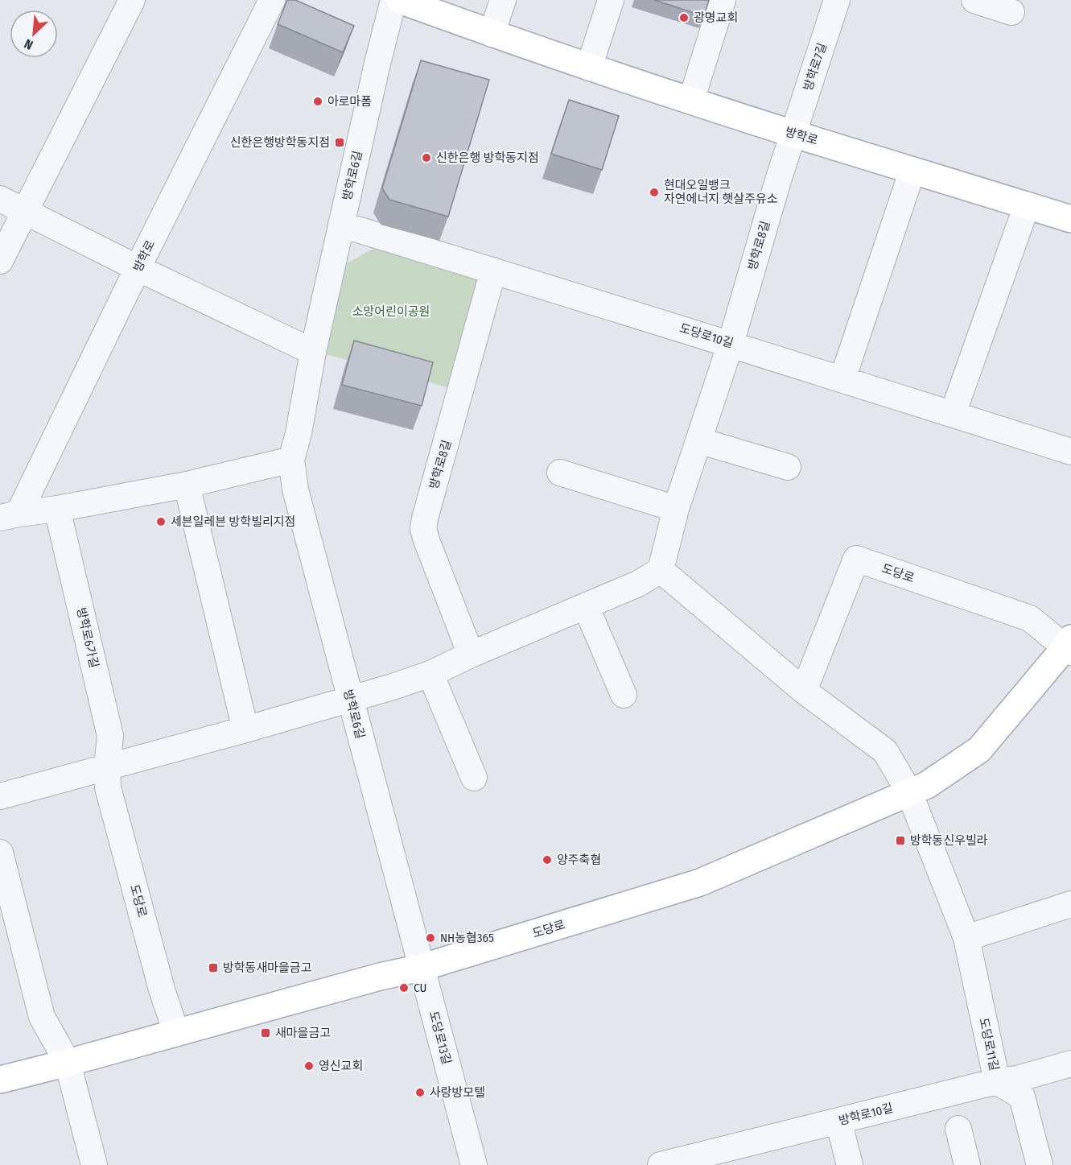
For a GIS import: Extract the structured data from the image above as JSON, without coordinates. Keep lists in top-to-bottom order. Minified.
{"streets":{"main road":["방학로","도당로"],"street":["방학로7길","방학로6길","방학로8길","도당로10길","방학로6가길","도당로13길","도당로11길","방학로10길"]},"crossings":[["방학로7길","방학로"],["방학로7길","방학로8길"],["방학로","방학로8길"],["방학로6길","도당로10길"],["방학로6길","도당로"],["방학로6길","도당로13길"],["방학로8길","도당로10길"],["도당로","방학로6가길"],["도당로","도당로13길"],["도당로","도당로11길"],["도당로11길","방학로10길"]],"parks":["소망어린이공원"],"places":{"other":["광명교회","아로마폼","신한은행 방학동지점","현대오일뱅크 자연에너지 햇살주유소","세븐일레븐 방학빌리지점","양주축협","NH농협365","CU","영신교회","사랑방모텔"],"transit":["신한은행방학동지점","방학동신우빌라","방학동새마을금고","새마을금고"]},"north":"bottom left"}
